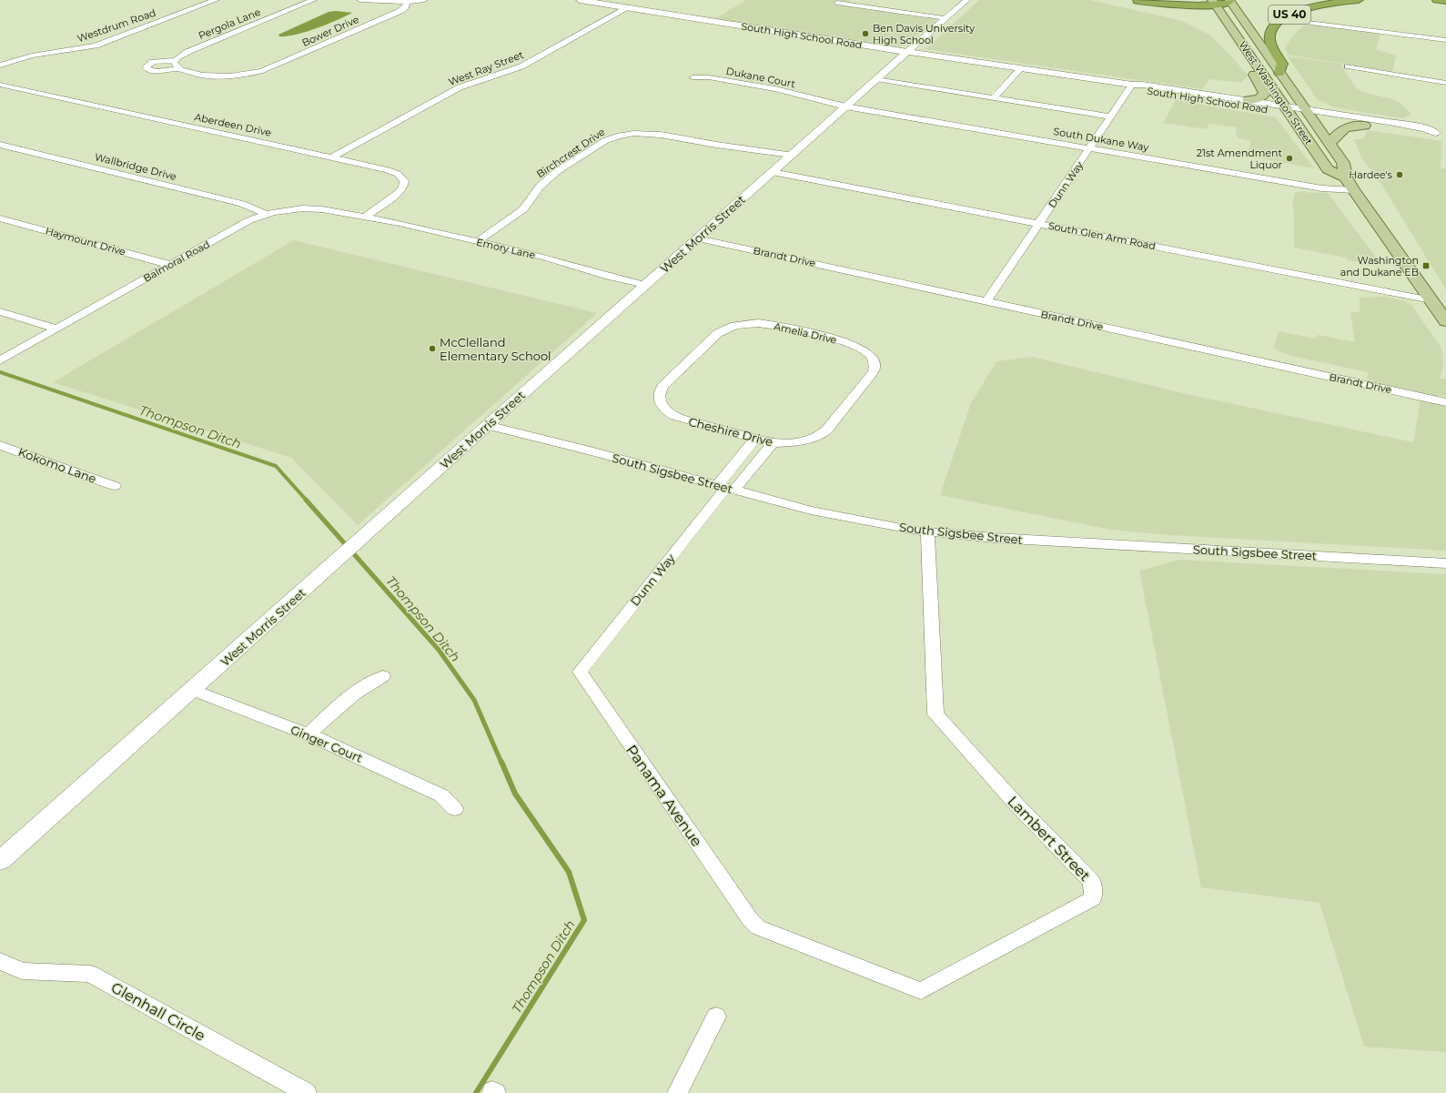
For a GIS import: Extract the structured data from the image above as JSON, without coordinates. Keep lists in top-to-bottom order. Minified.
{"streets":{"highway":["US 40"],"main road":["West Washington Street"],"street":["Pergola Lane","Westdrum Road","Bower Drive","South High School Road","West Ray Street","Dukane Court","Aberdeen Drive","South Dukane Way","Birchcrest Drive","Wallbridge Drive","Dunn Way","West Morris Street","South Glen Arm Road","Haymount Drive","Emory Lane","Brandt Drive","Balmoral Road","Amelia Drive","Cheshire Drive","Kokomo Lane","South Sigsbee Street","Ginger Court","Panama Avenue","Lambert Street","Glenhall Circle"]},"crossings":[["US 40","West Washington Street"],["Pergola Lane","Bower Drive"],["South High School Road","West Ray Street"],["South High School Road","West Washington Street"],["South High School Road","Dunn Way"],["South High School Road","West Morris Street"],["West Ray Street","Aberdeen Drive"],["Dukane Court","South Dukane Way"],["Dukane Court","West Morris Street"],["West Washington Street","South Dukane Way"],["West Washington Street","South Glen Arm Road"],["Aberdeen Drive","Emory Lane"],["Aberdeen Drive","Balmoral Road"],["South Dukane Way","Dunn Way"],["South Dukane Way","West Morris Street"],["Birchcrest Drive","West Morris Street"],["Birchcrest Drive","Emory Lane"],["Wallbridge Drive","Balmoral Road"],["Dunn Way","South Glen Arm Road"],["Dunn Way","Brandt Drive"],["Dunn Way","South Sigsbee Street"],["Dunn Way","Panama Avenue"],["West Morris Street","South Glen Arm Road"],["West Morris Street","Emory Lane"],["West Morris Street","Brandt Drive"],["West Morris Street","South Sigsbee Street"],["West Morris Street","Ginger Court"],["Haymount Drive","Balmoral Road"],["Emory Lane","Balmoral Road"],["Amelia Drive","Cheshire Drive"],["South Sigsbee Street","Lambert Street"],["Panama Avenue","Lambert Street"]],"water":["Thompson Ditch"],"places":{"other":["Ben Davis University High School","21st Amendment Liquor","Hardee's","McClelland Elementary School"],"transit":["Washington and Dukane EB"]}}
